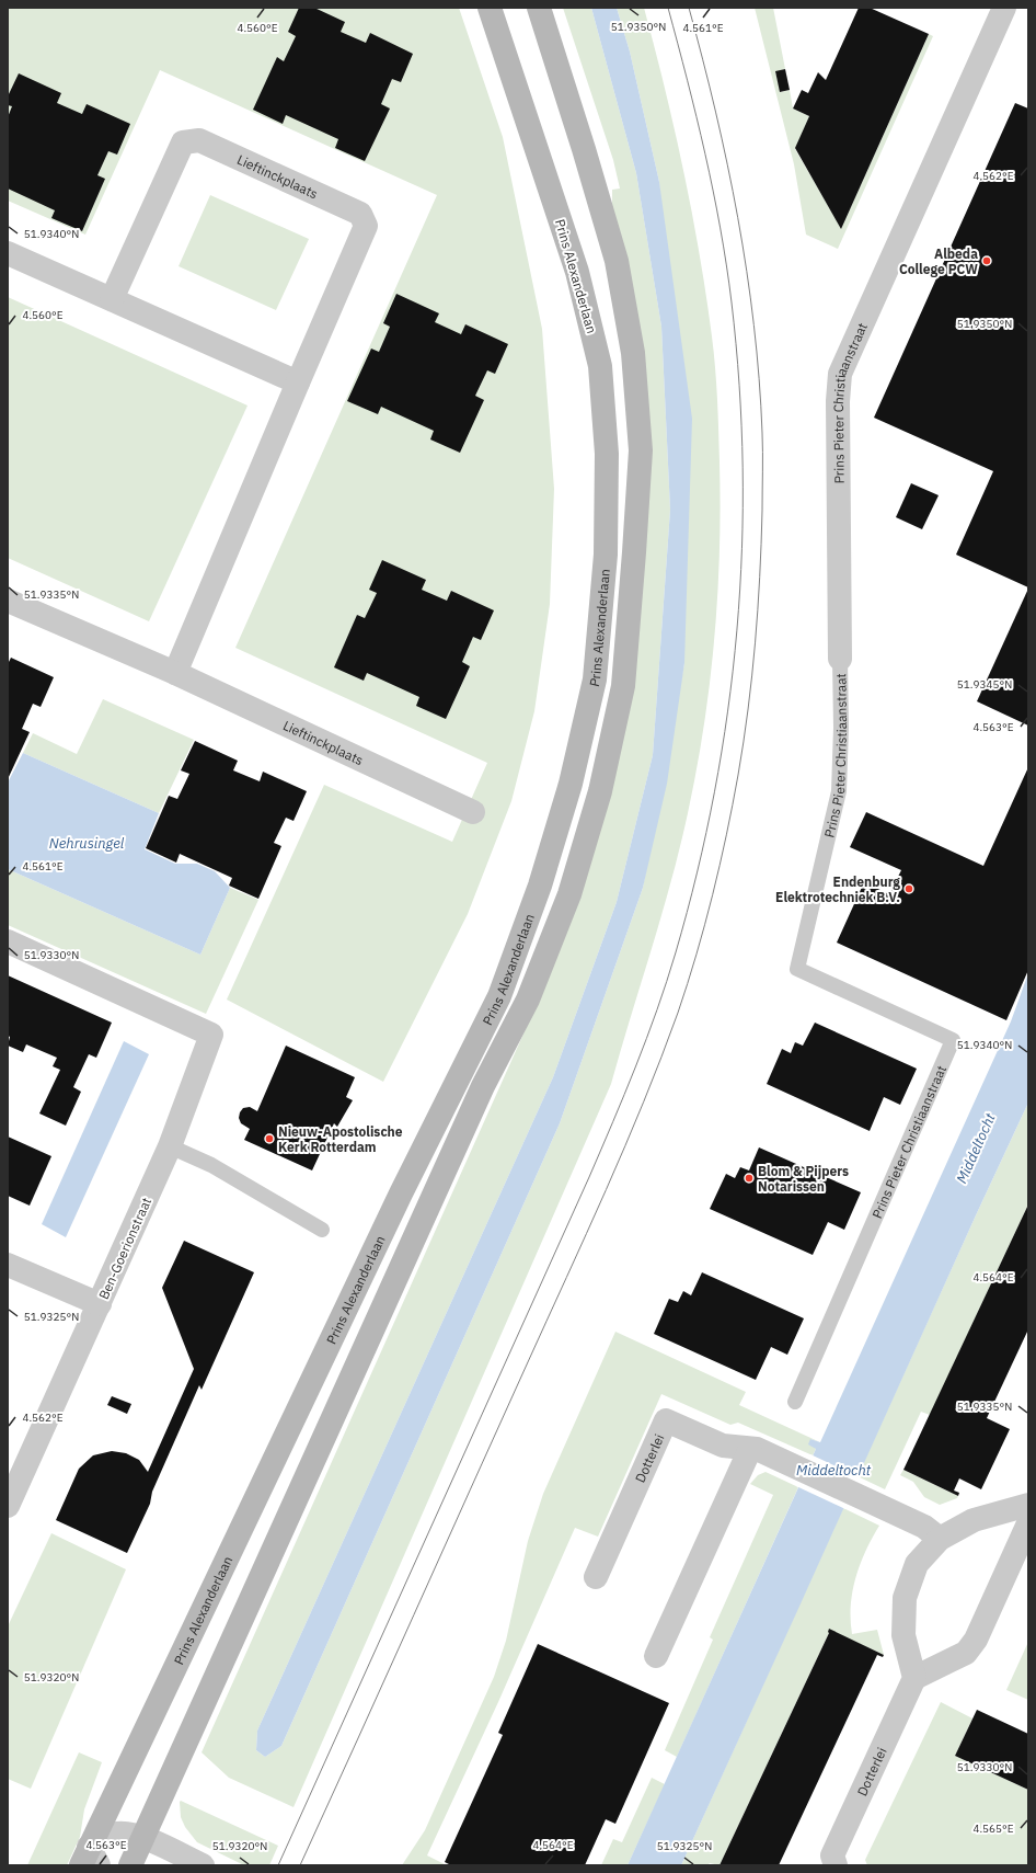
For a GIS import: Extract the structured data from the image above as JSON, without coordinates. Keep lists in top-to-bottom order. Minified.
{"streets":{"main road":["Prins Alexanderlaan"],"street":["Lieftinckplaats","Prins Pieter Christiaanstraat","Ben-Goerionstraat","Dotterlei"]},"water":["Nehrusingel","Middeltocht"],"places":["Albeda College PCW","Endenburg Elektrotechniek B.V.","Nieuw-Apostolische Kerk Rotterdam","Blom & Pijpers Notarissen"],"coordinates":["51.9350°N","4.561°E","4.560°E","4.562°E","51.9340°N","51.9335°N","51.9345°N","4.563°E","51.9330°N","4.564°E","51.9325°N","51.9320°N","4.565°E"]}
